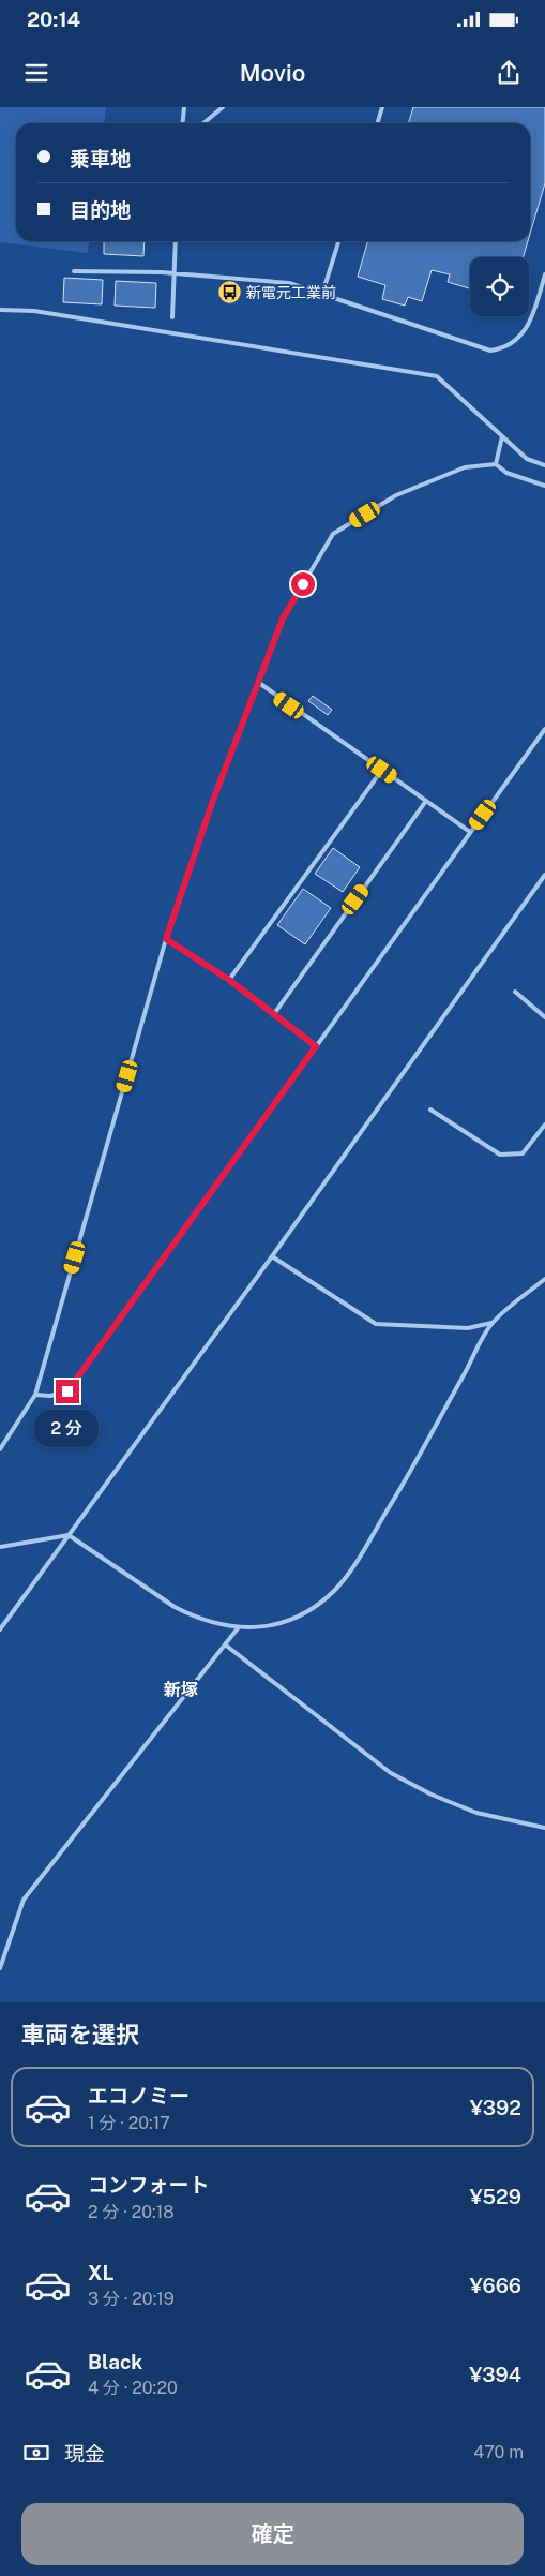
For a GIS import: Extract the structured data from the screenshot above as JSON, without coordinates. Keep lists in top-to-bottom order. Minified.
{"districts":["新塚"],"places":{"bus stop":["新電元工業前"]},"page":{"status":"20:14","header":"Movio","banner":["乗車地","目的地"],"bubble":"2 分","heading":"車両を選択","list":[{"name":"エコノミー","note":"1 分 · 20:17","value":"¥392"},{"name":"コンフォート","note":"2 分 · 20:18","value":"¥529"},{"name":"XL","note":"3 分 · 20:19","value":"¥666"},{"name":"Black","note":"4 分 · 20:20","value":"¥394"}],"pay":["現金","470 m"],"buttons":"確定"}}
